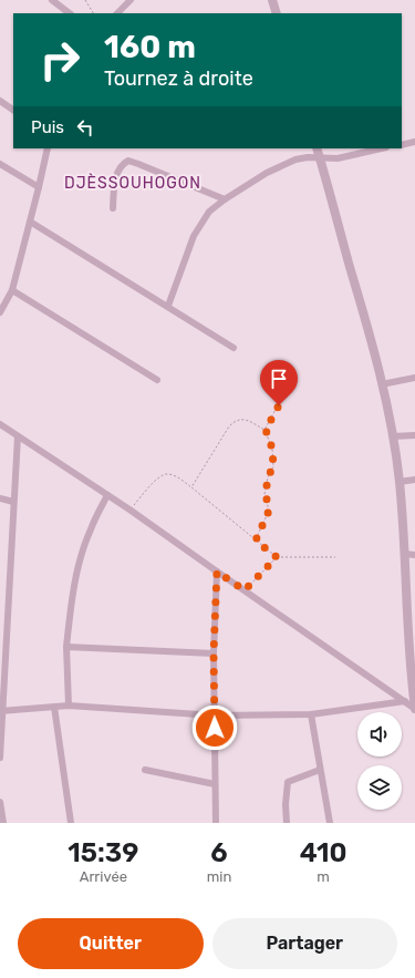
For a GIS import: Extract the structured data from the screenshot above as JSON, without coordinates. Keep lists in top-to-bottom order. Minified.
{"districts":["DJÈSSOUHOGON"],"page":{"turn":["160 m","Tournez à droite"],"then":"Puis","eta":["15:39","Arrivée","6","min","410","m"],"buttons":["Quitter","Partager"]}}
